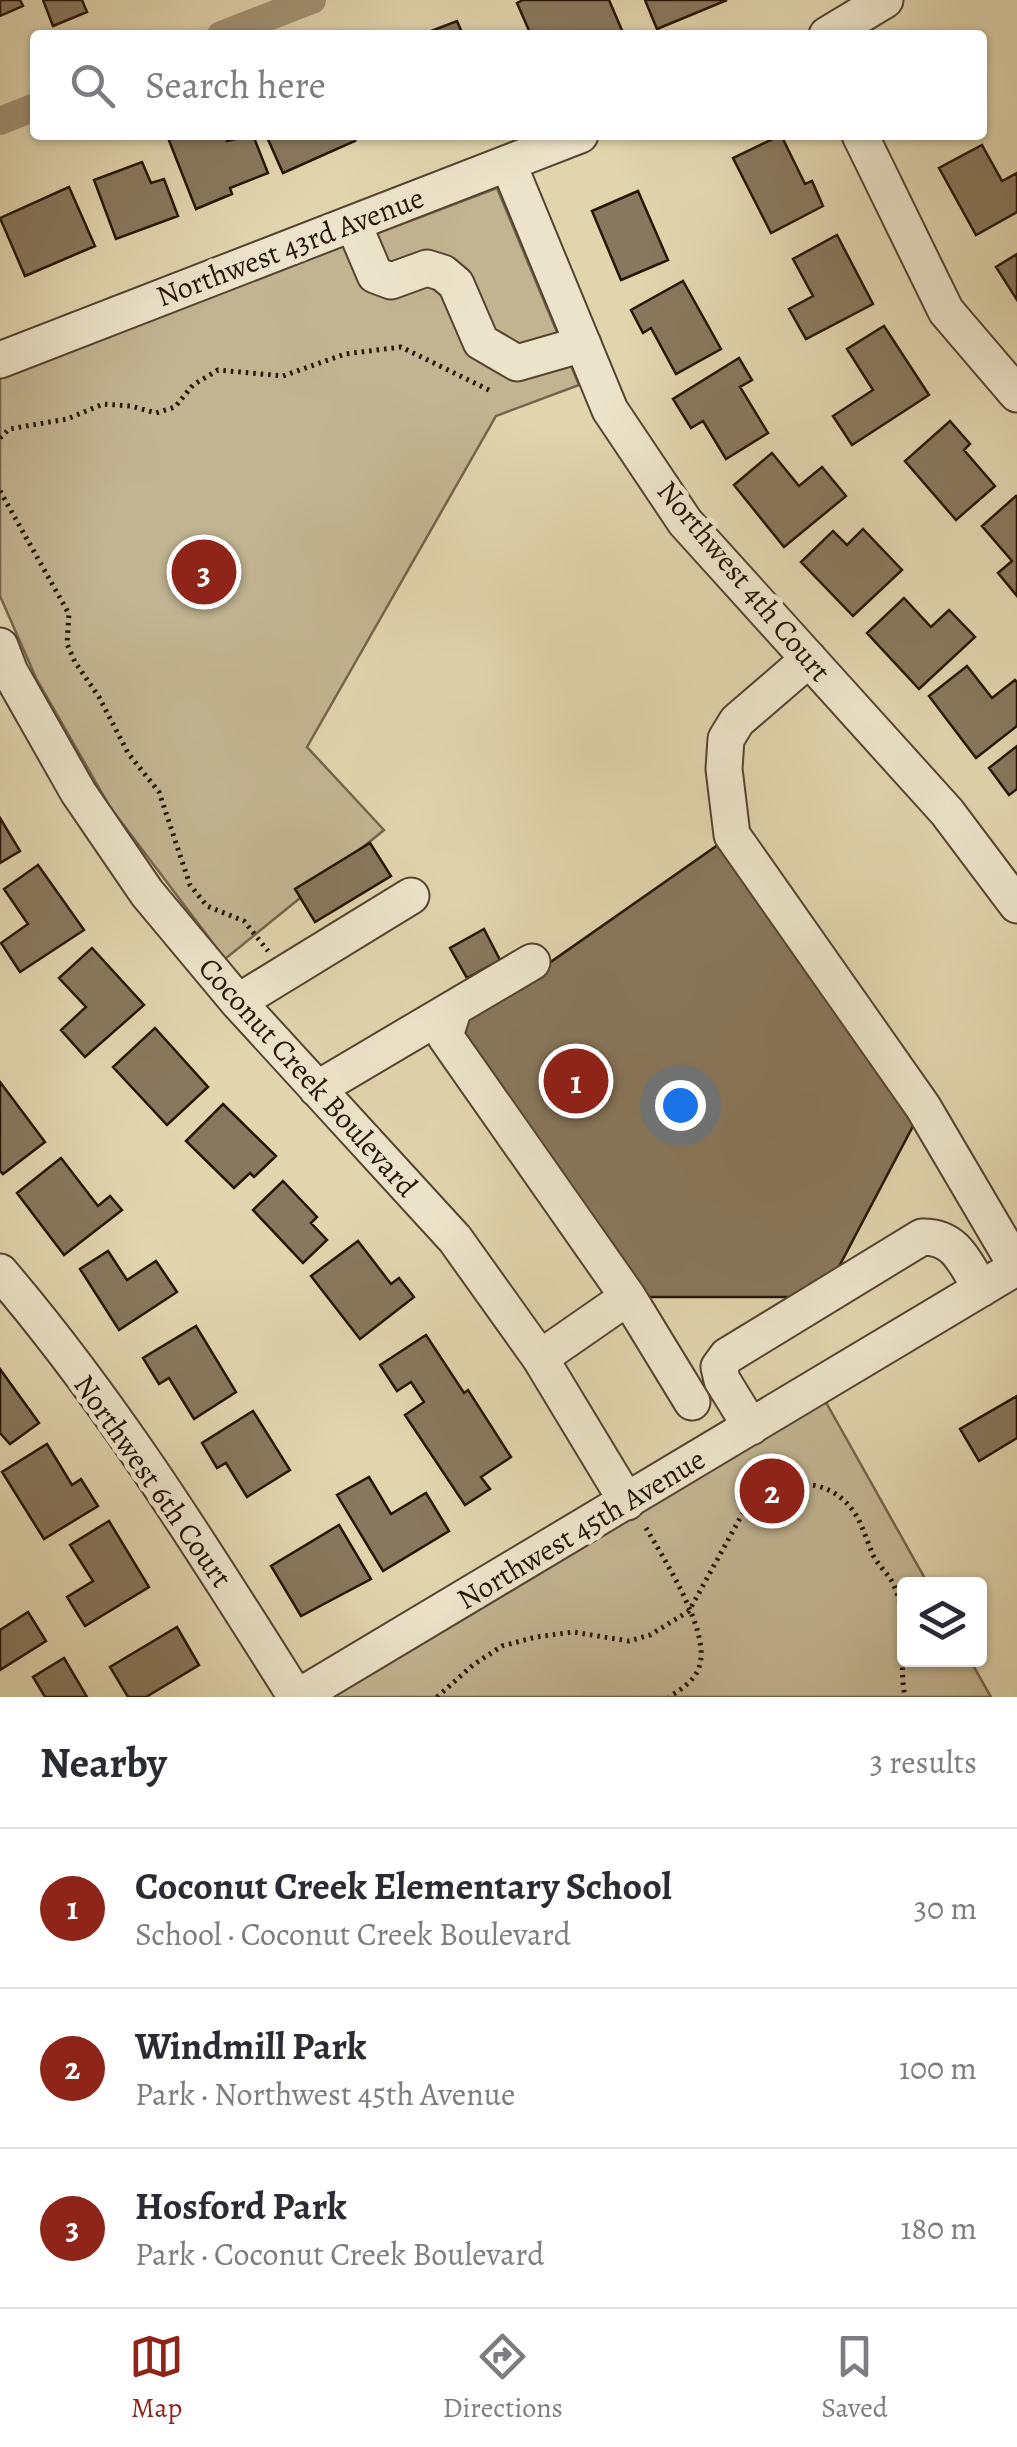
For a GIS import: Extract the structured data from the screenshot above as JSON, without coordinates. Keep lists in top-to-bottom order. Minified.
{"streets":{"street":["Northwest 43rd Avenue","Northwest 4th Court","Coconut Creek Boulevard","Northwest 6th Court","Northwest 45th Avenue"]},"crossings":[["Northwest 43rd Avenue","Northwest 4th Court"],["Coconut Creek Boulevard","Northwest 45th Avenue"],["Northwest 6th Court","Northwest 45th Avenue"]],"page":{"search":"Search here","pins":["3","1","2"],"heading":["Nearby","3 results"],"list":[{"mark":"1","name":"Coconut Creek Elementary School","note":"School · Coconut Creek Boulevard","value":"30 m"},{"mark":"2","name":"Windmill Park","note":"Park · Northwest 45th Avenue","value":"100 m"},{"mark":"3","name":"Hosford Park","note":"Park · Coconut Creek Boulevard","value":"180 m"}],"nav":["Map","Directions","Saved"]}}
